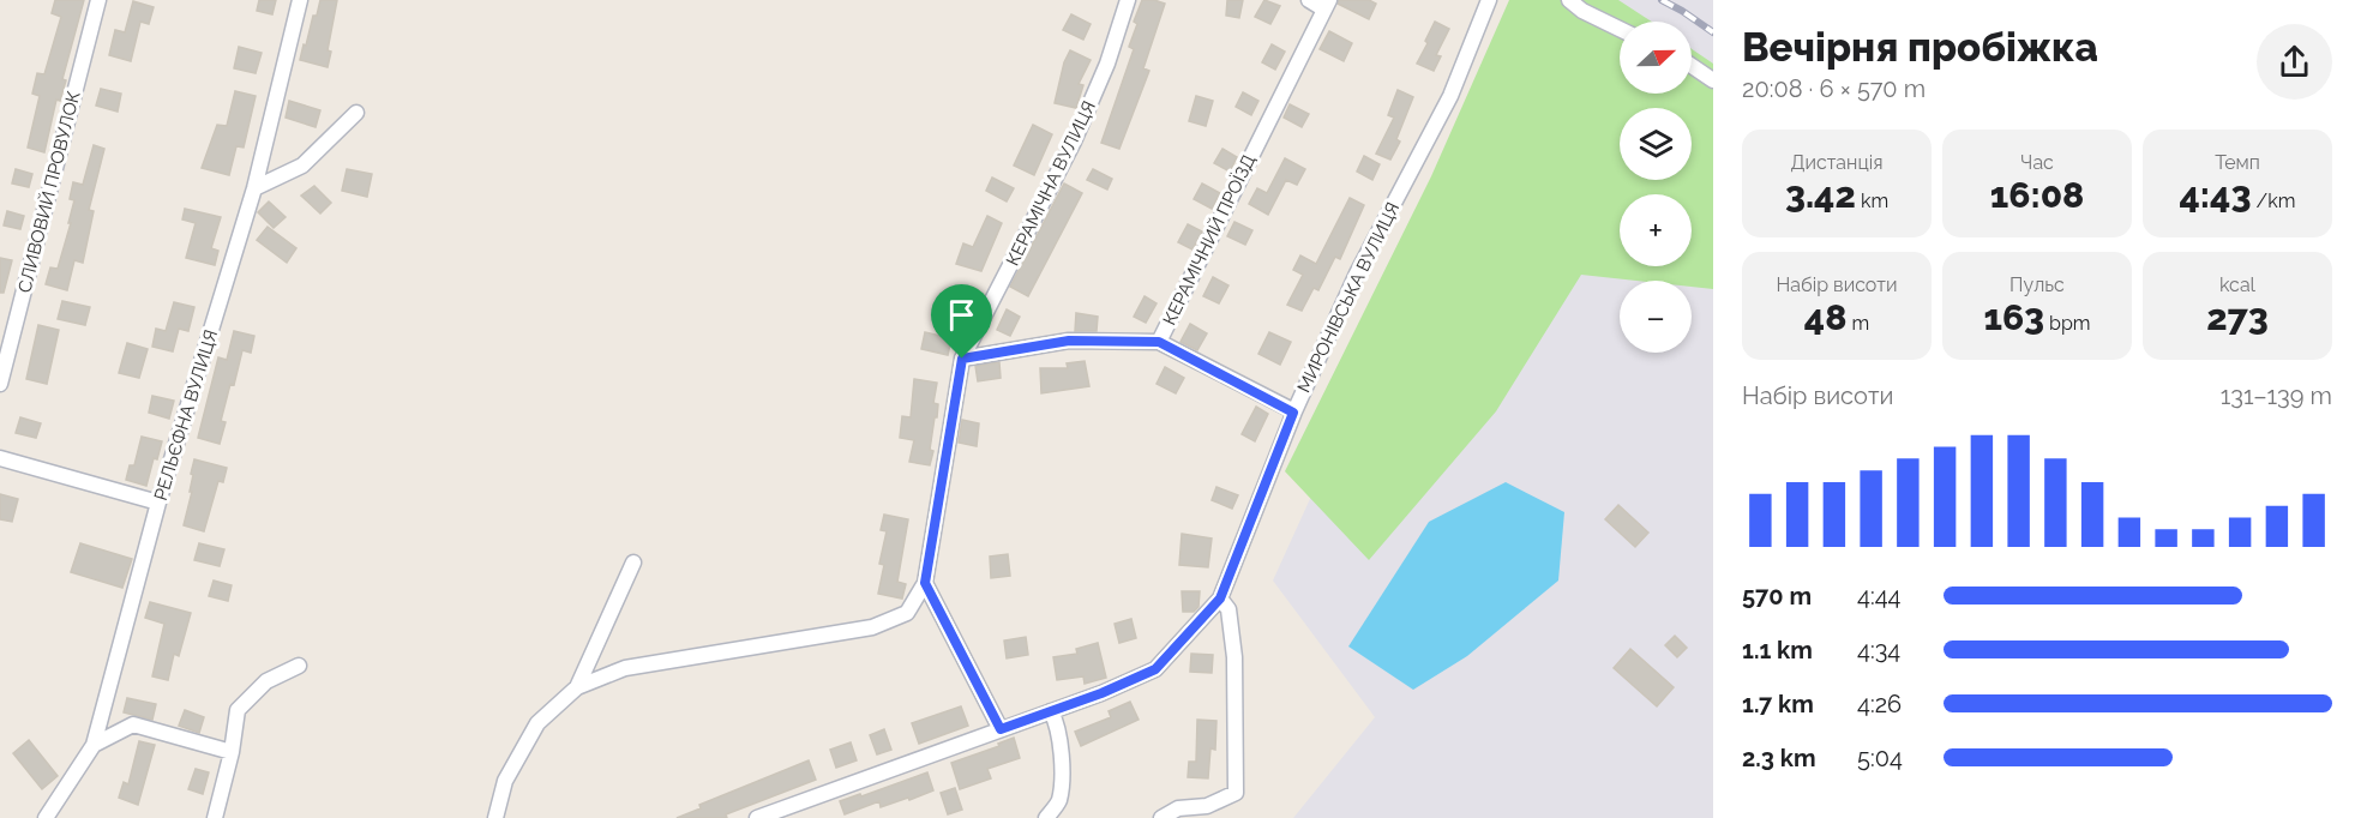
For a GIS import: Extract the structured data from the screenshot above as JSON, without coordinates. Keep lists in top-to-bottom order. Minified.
{"streets":{"street":["КЕРАМІЧНА ВУЛИЦЯ","СЛИВОВИЙ ПРОВУЛОК","КЕРАМІЧНИЙ ПРОЇЗД","МИРОНІВСЬКА ВУЛИЦЯ","РЕЛЬЄФНА ВУЛИЦЯ"]},"crossings":[["КЕРАМІЧНА ВУЛИЦЯ","КЕРАМІЧНИЙ ПРОЇЗД"]],"north":"right","page":{"heading":["Вечірня пробіжка","20:08 · 6 × 570 m"],"map_buttons":["+","−"],"stats":[["Дистанція","3.42 km"],["Час","16:08"],["Темп","4:43 /km"],["Набір висоти","48 m"],["Пульс","163 bpm"],["kcal","273"]],"chart":["Набір висоти","131–139 m"],"list":[{"name":"570 m","note":"4:44"},{"name":"1.1 km","note":"4:34"},{"name":"1.7 km","note":"4:26"},{"name":"2.3 km","note":"5:04"}]}}
